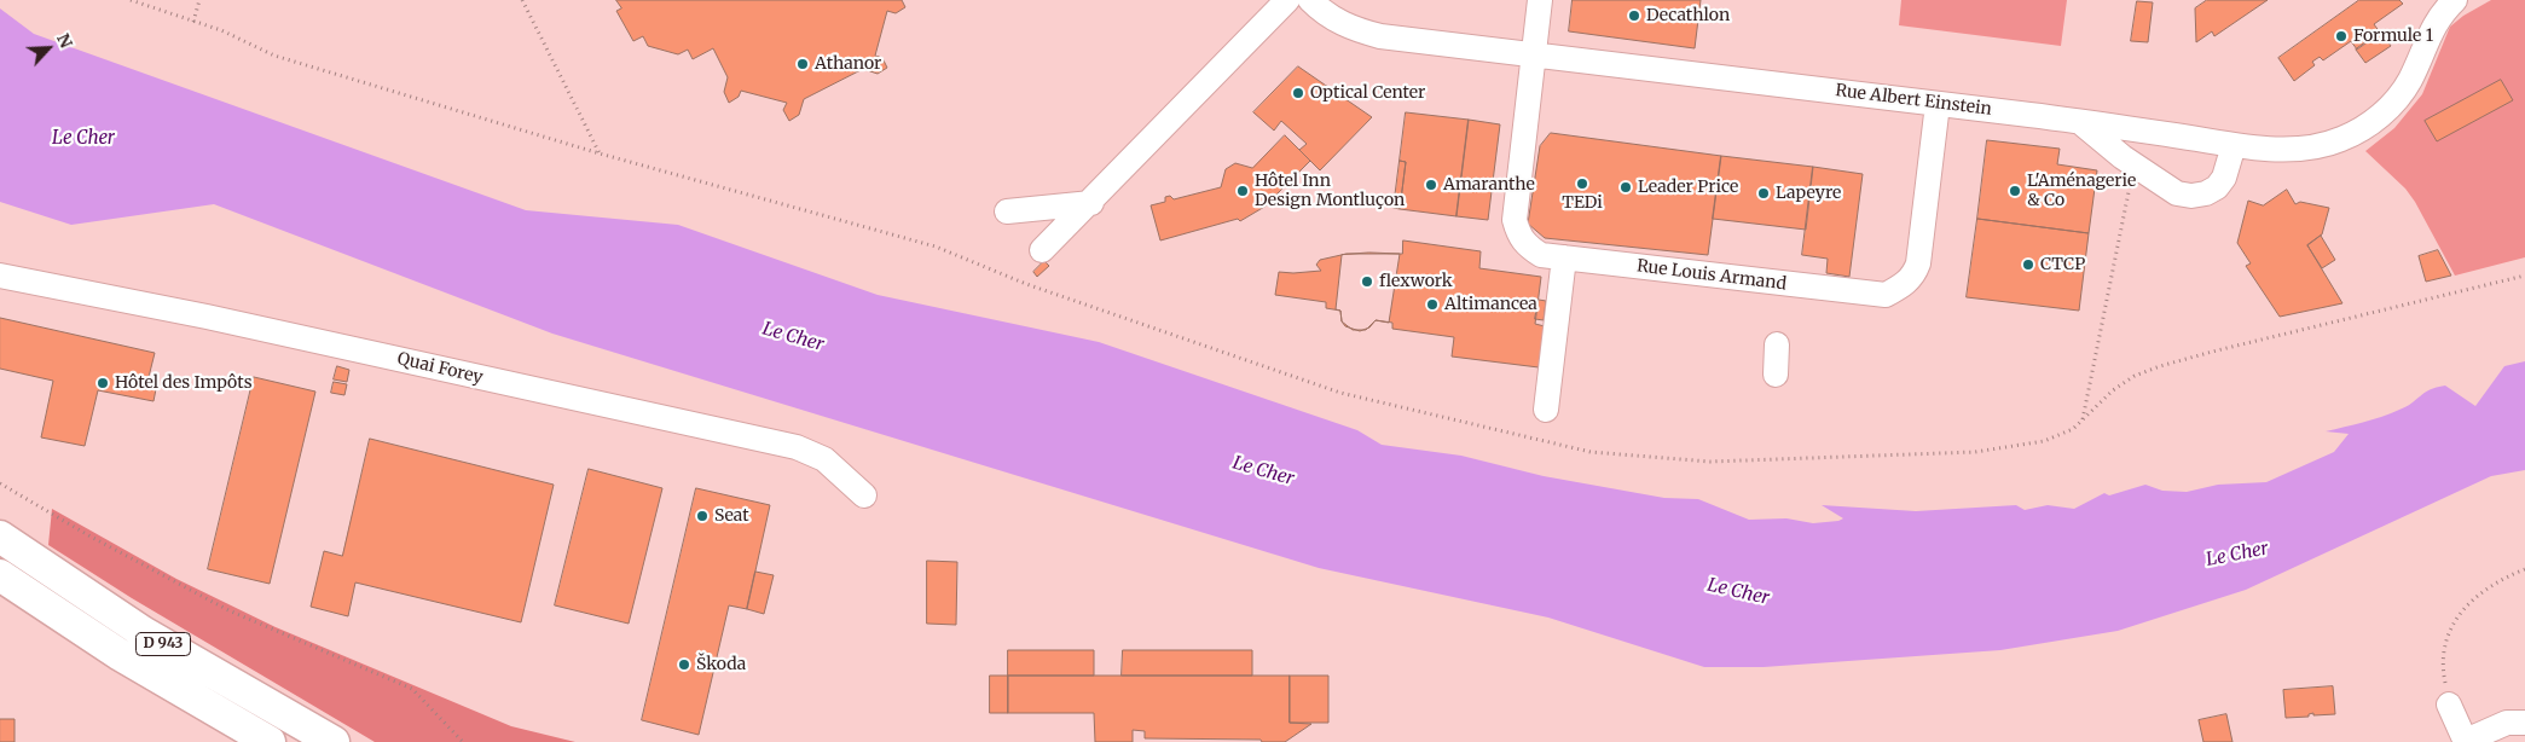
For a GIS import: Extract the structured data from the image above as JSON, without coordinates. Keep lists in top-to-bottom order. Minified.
{"streets":{"main road":["D 943"],"street":["Rue Albert Einstein","Rue Louis Armand","Quai Forey"]},"crossings":[["Rue Albert Einstein","Rue Louis Armand"]],"water":["Le Cher"],"places":["Decathlon","Formule 1","Athanor","Optical Center","TEDi","Amaranthe","Leader Price","Hôtel Inn Design Montluçon","L'Aménagerie & Co","Lapeyre","CTCP","flexwork","Altimancea","Hôtel des Impôts","Seat","Škoda"],"north":"top right"}
